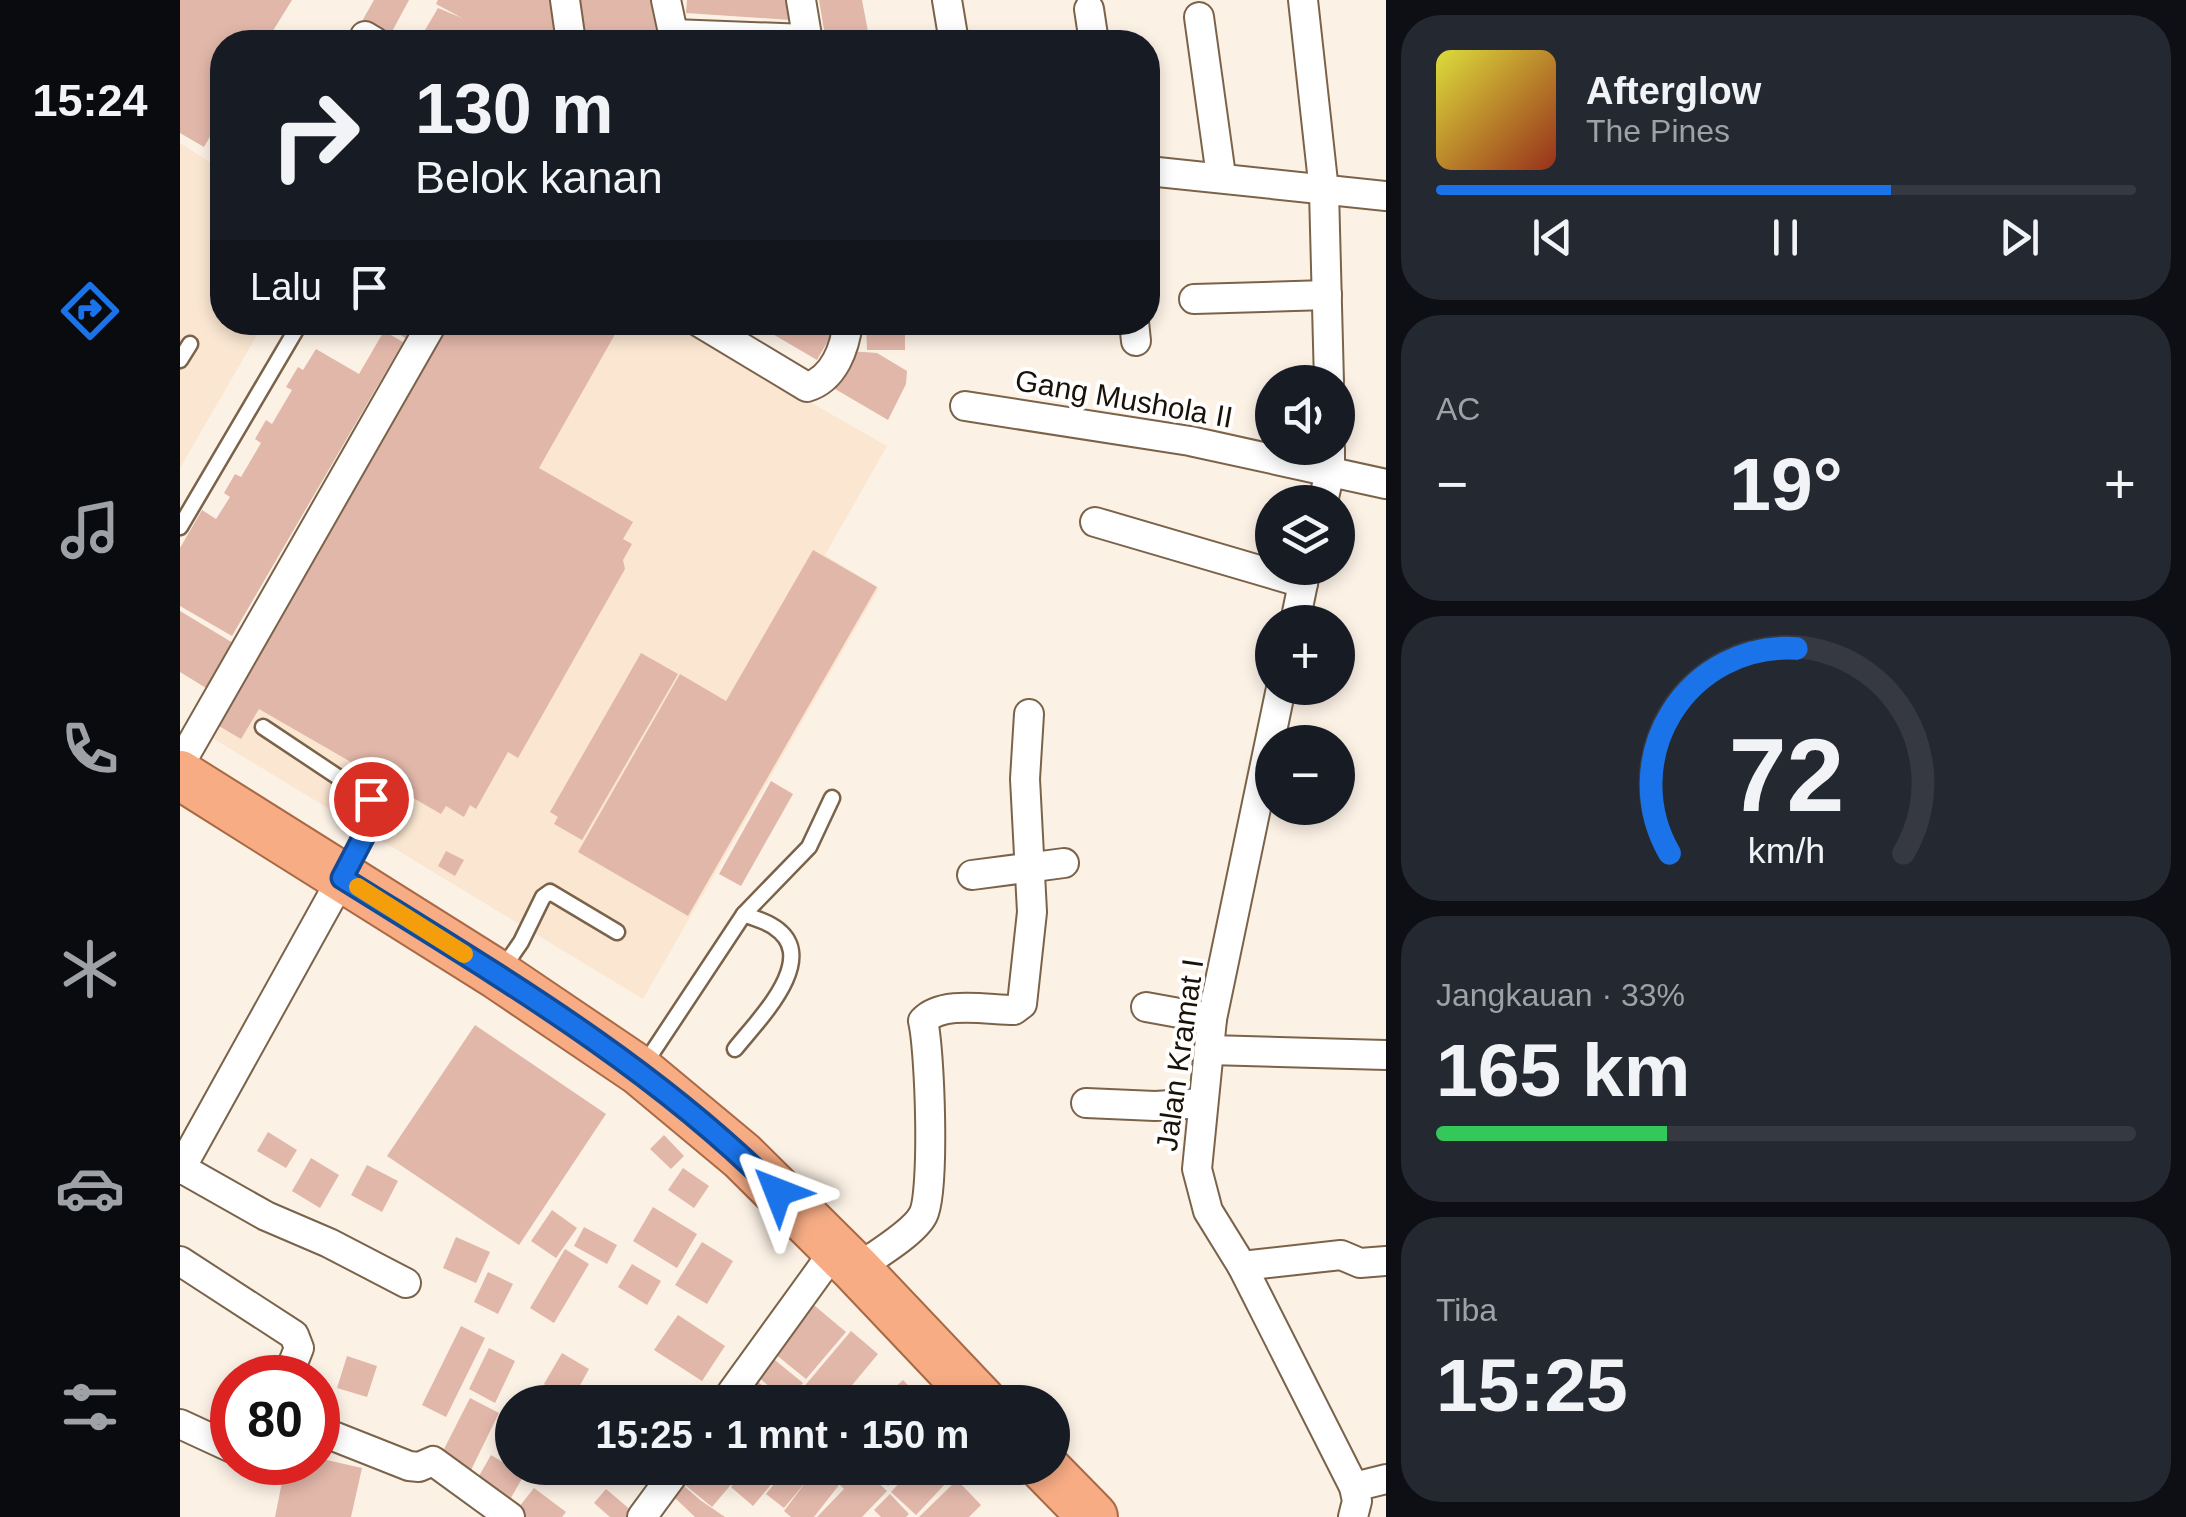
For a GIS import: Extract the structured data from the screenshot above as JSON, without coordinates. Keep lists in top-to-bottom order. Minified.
{"streets":{"street":["Gang Mushola II","Jalan Kramat I"]},"page":{"tabs":"15:24","turn":["130 m","Belok kanan"],"song":["Afterglow","The Pines"],"then":"Lalu","tile":["AC",["Jangkauan · 33%","165 km"],["Tiba","15:25"]],"map_buttons":["+","−"],"heat":["−","19°","+"],"limit":"80","trip":"15:25 · 1 mnt · 150 m","gauge":["72","km/h"]}}
